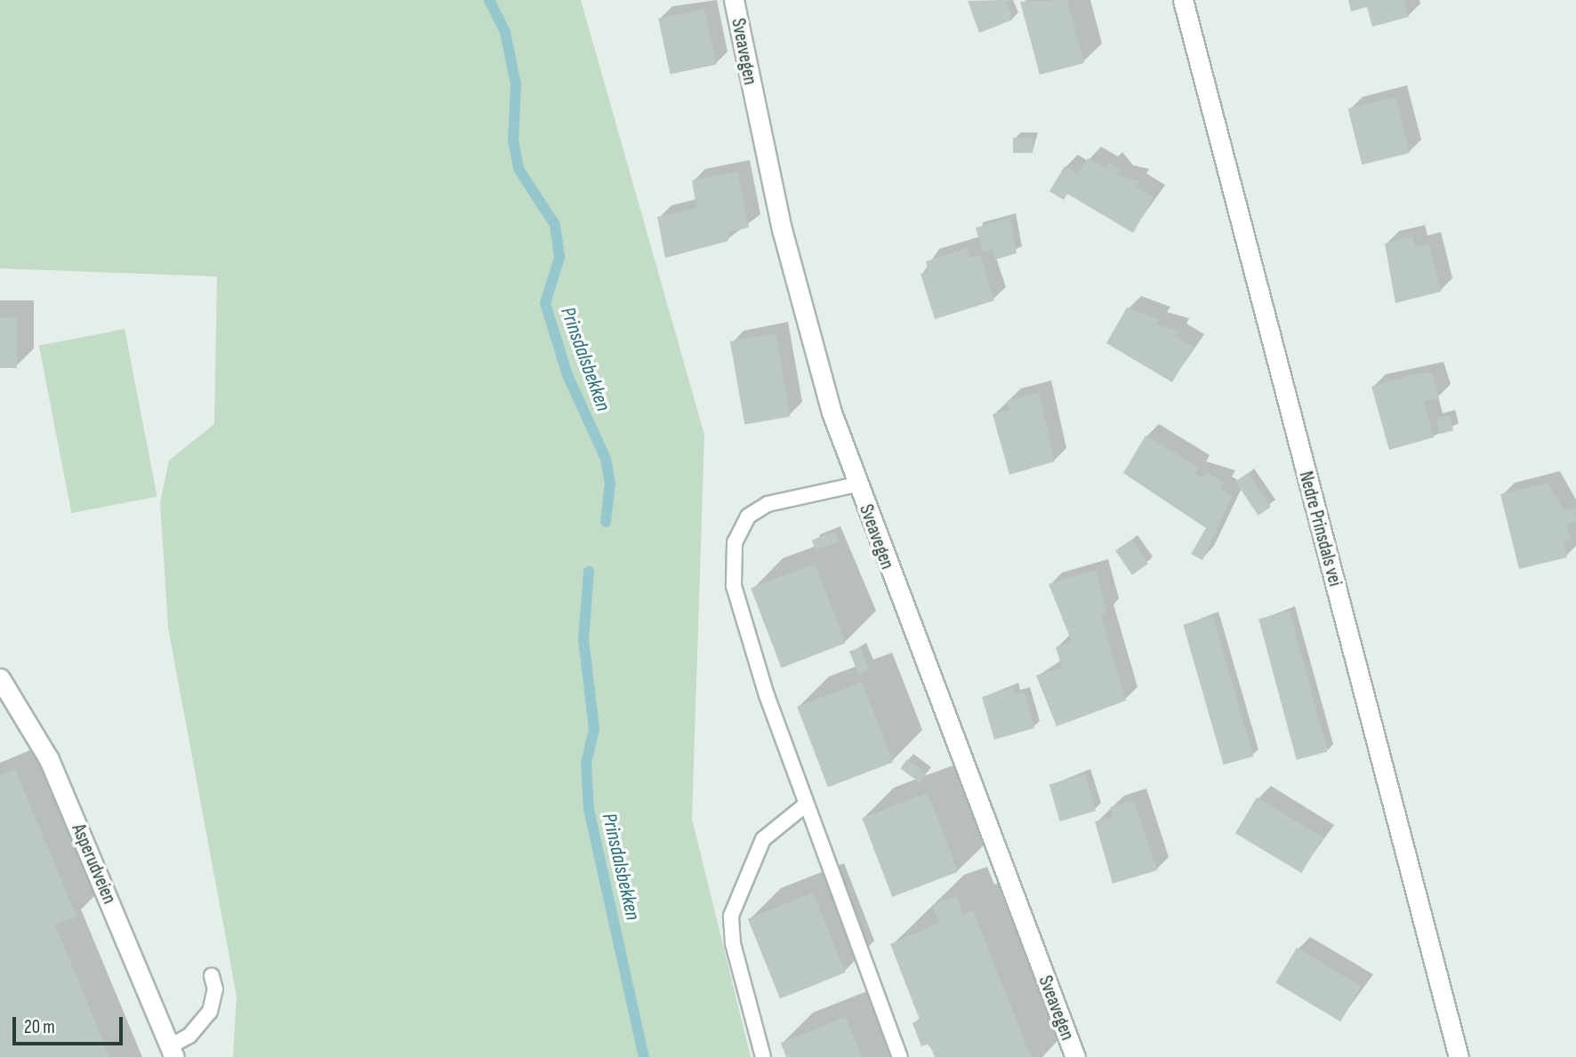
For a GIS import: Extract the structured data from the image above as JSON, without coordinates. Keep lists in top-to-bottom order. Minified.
{"streets":{"street":["Sveavegen","Nedre Prinsdals vei","Asperudveien"]},"water":["Prinsdalsbekken"],"scale_bar":"20 m"}
